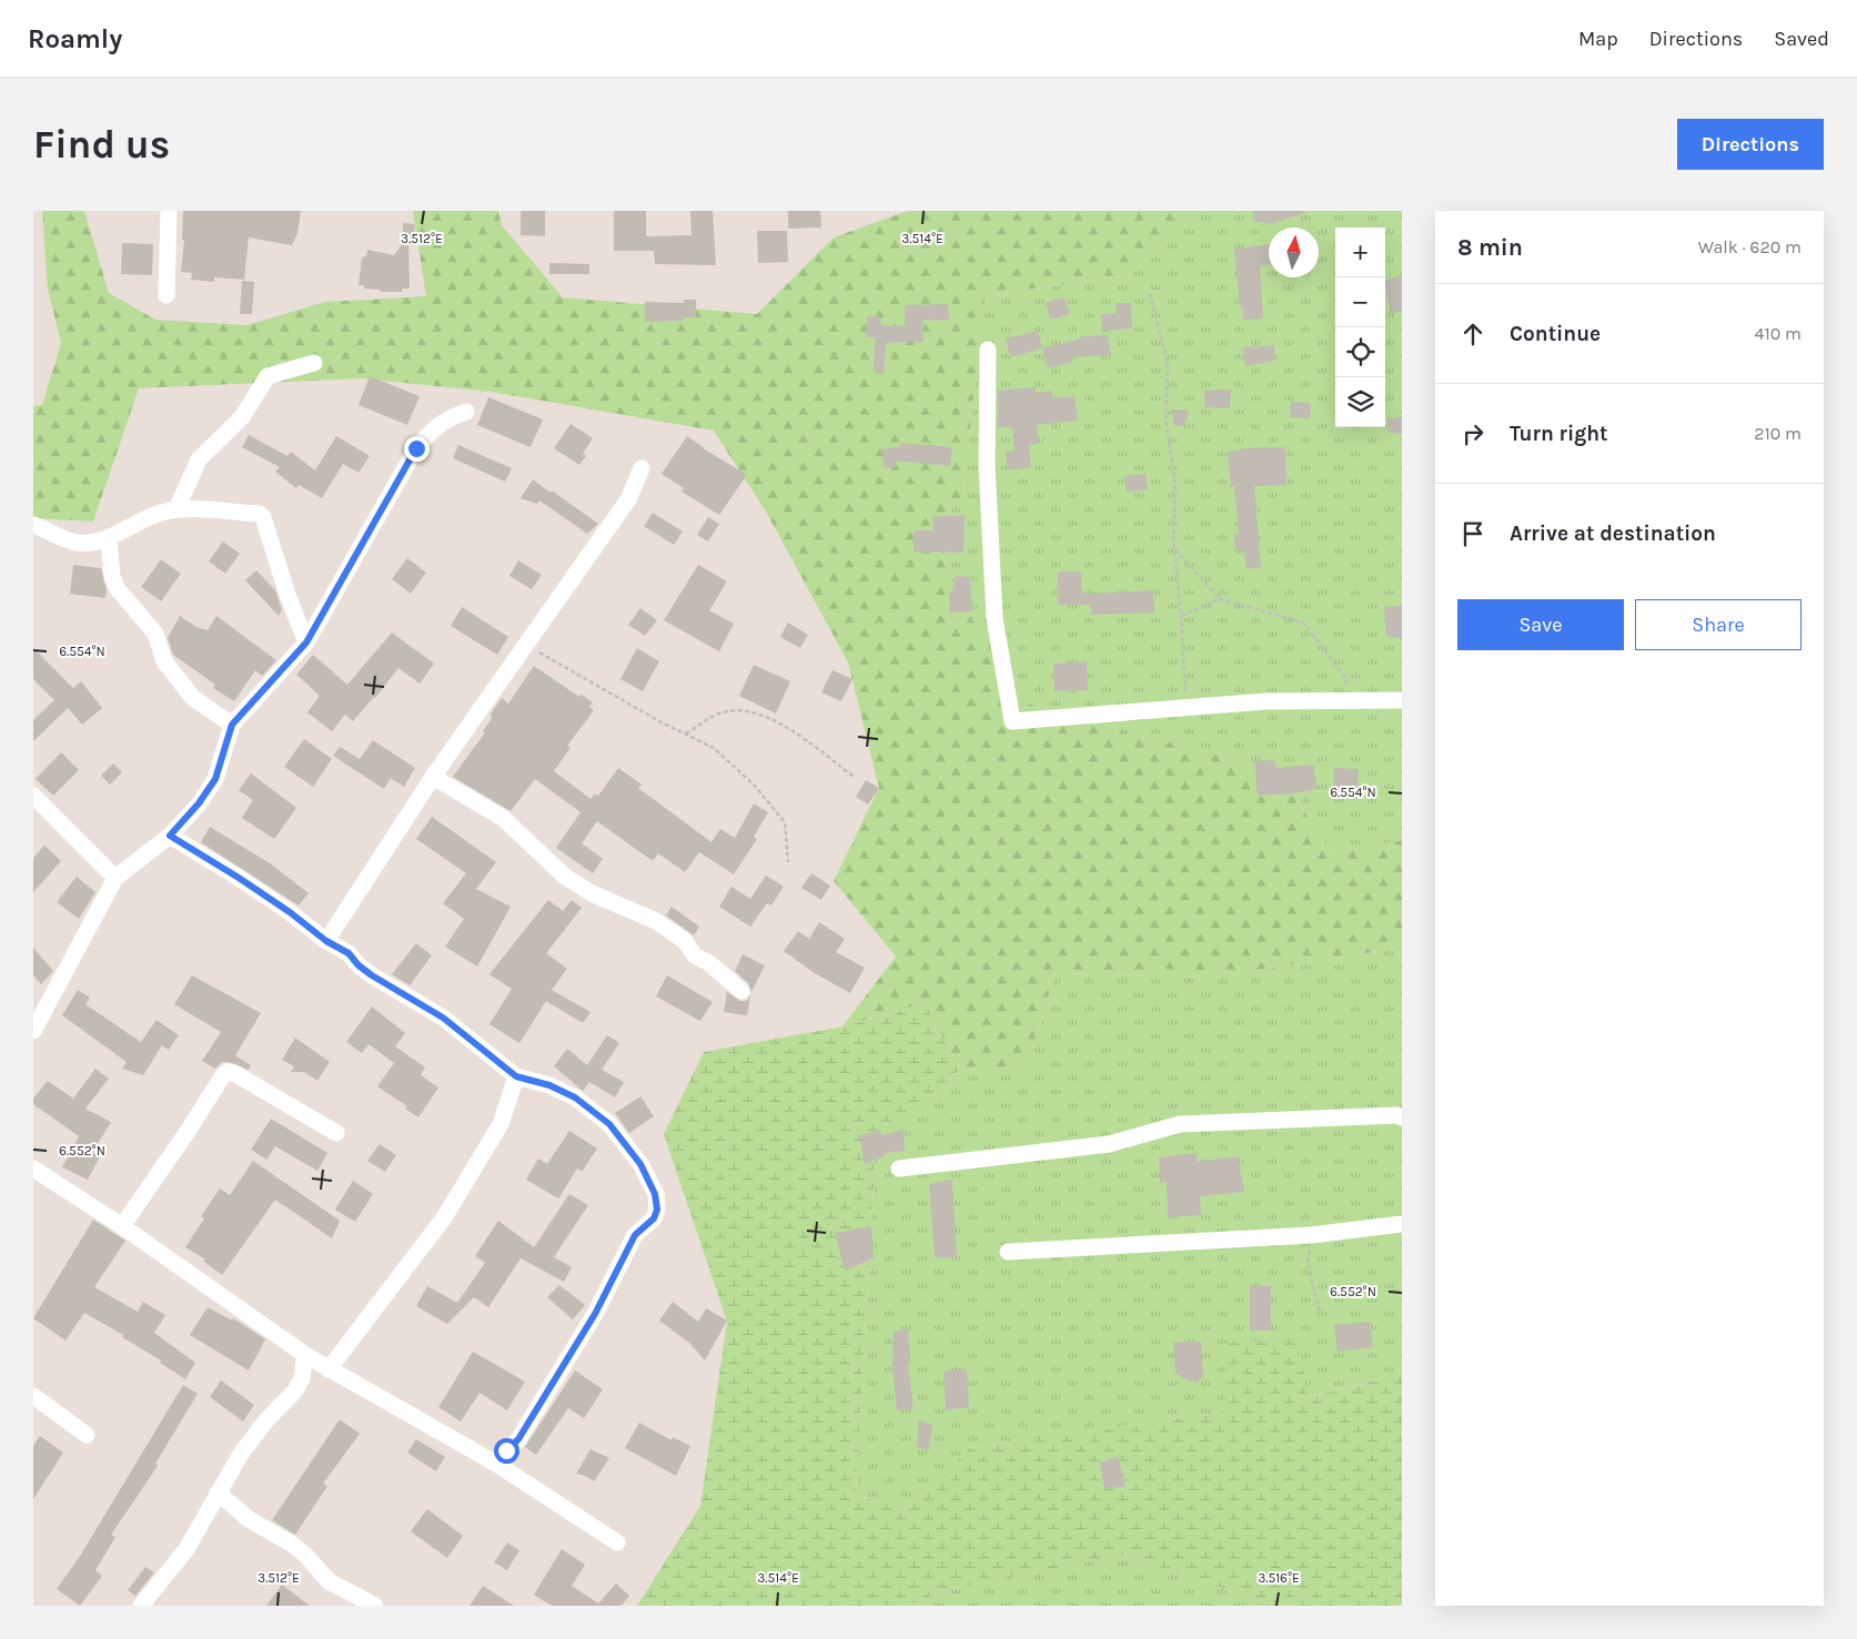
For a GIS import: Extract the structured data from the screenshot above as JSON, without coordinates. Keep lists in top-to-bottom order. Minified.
{"north":"top","page":{"header":"Roamly","nav":["Map","Directions","Saved"],"buttons":["Directions",["Save","Share"]],"title":"Find us","heading":["8 min","Walk · 620 m"],"map_buttons":["+","−"],"list":[["Continue","410 m"],["Turn right","210 m"],"Arrive at destination"]},"coordinates":["3.512°E","3.514°E","6.554°N","6.552°N","3.516°E"]}
